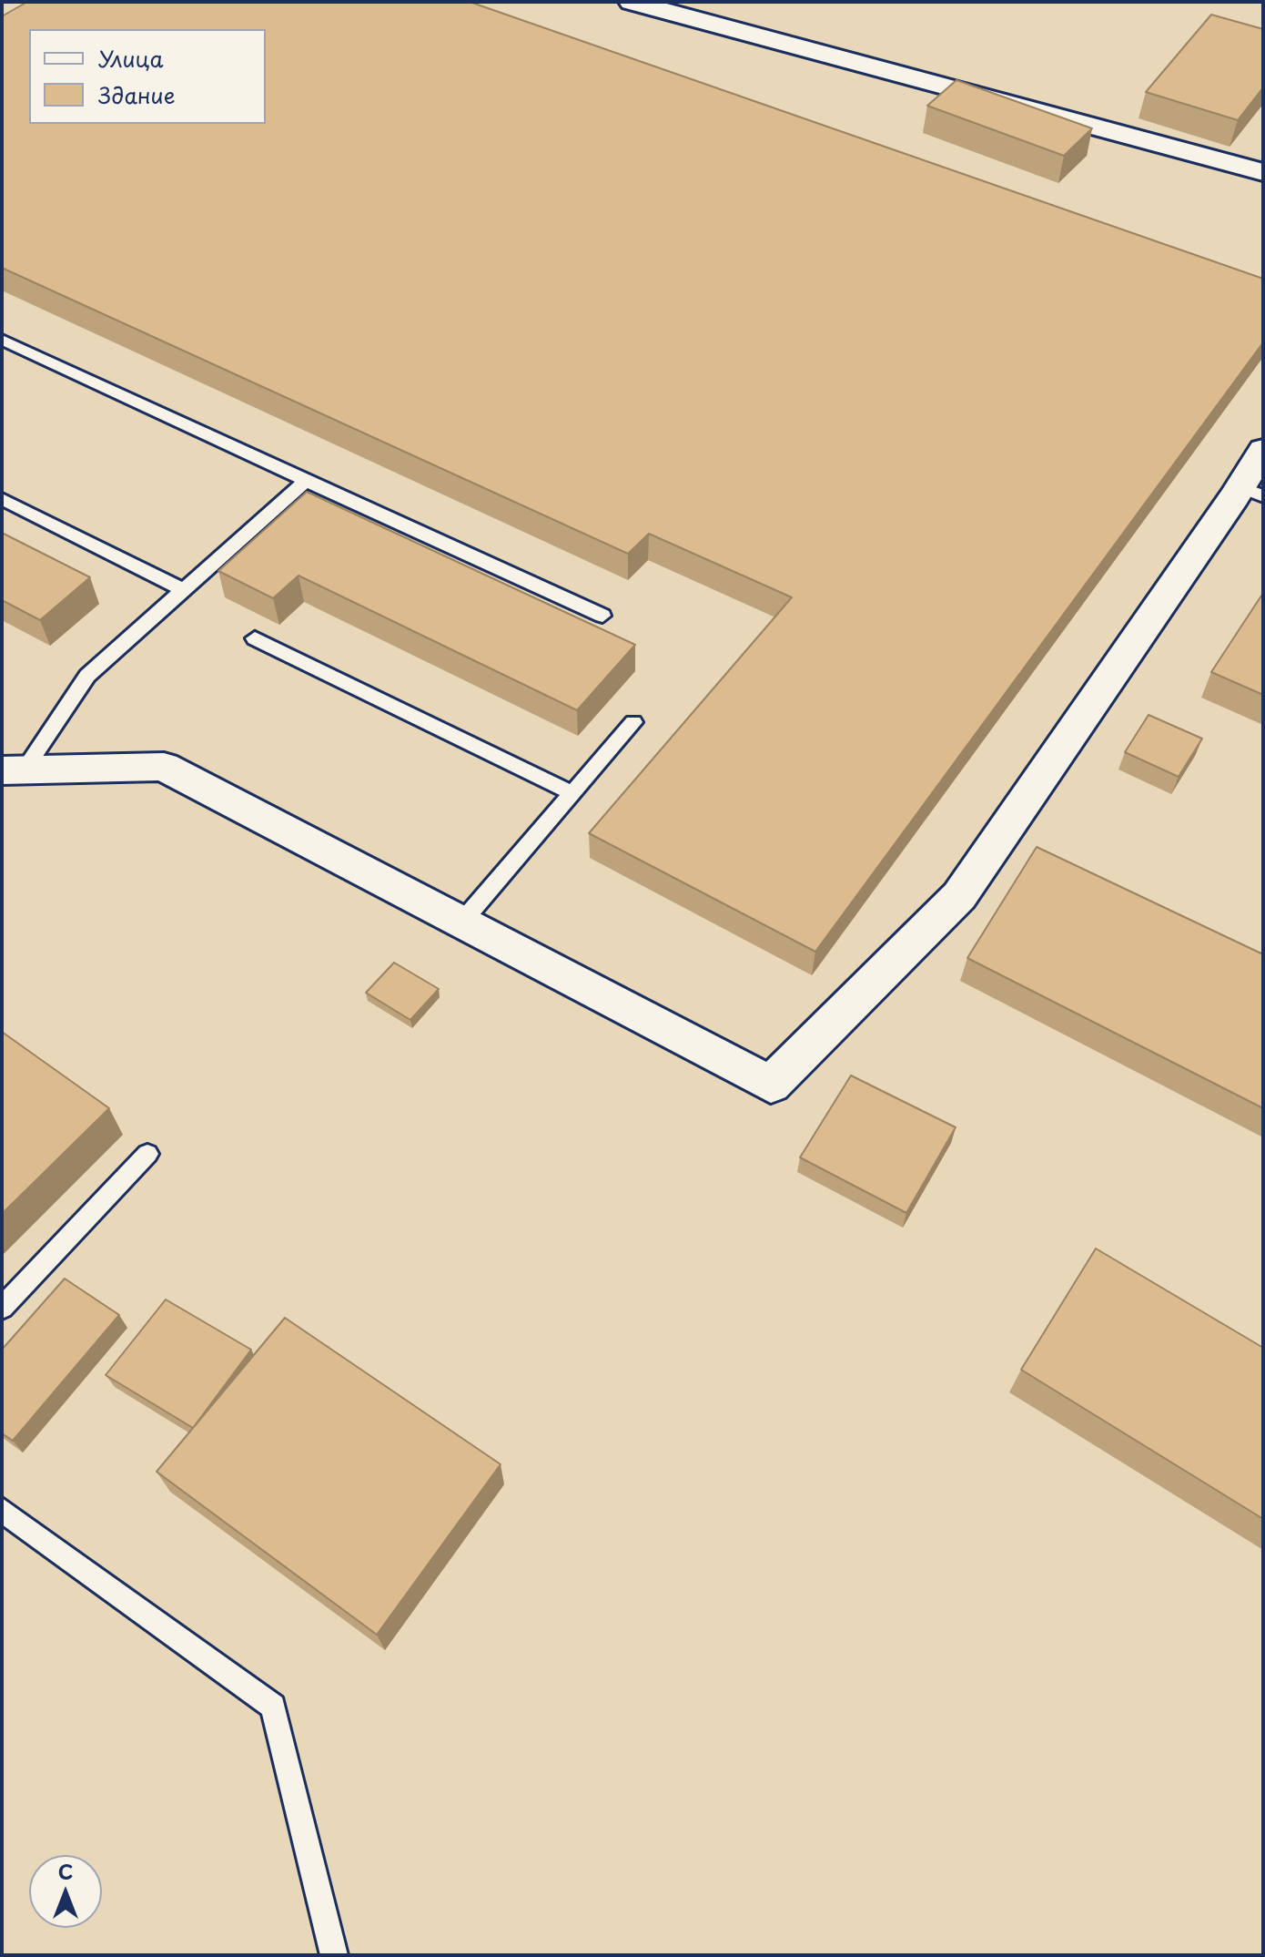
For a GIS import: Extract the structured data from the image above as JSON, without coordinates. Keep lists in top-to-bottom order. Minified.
{"legend":["Улица","Здание"],"north":"top"}
